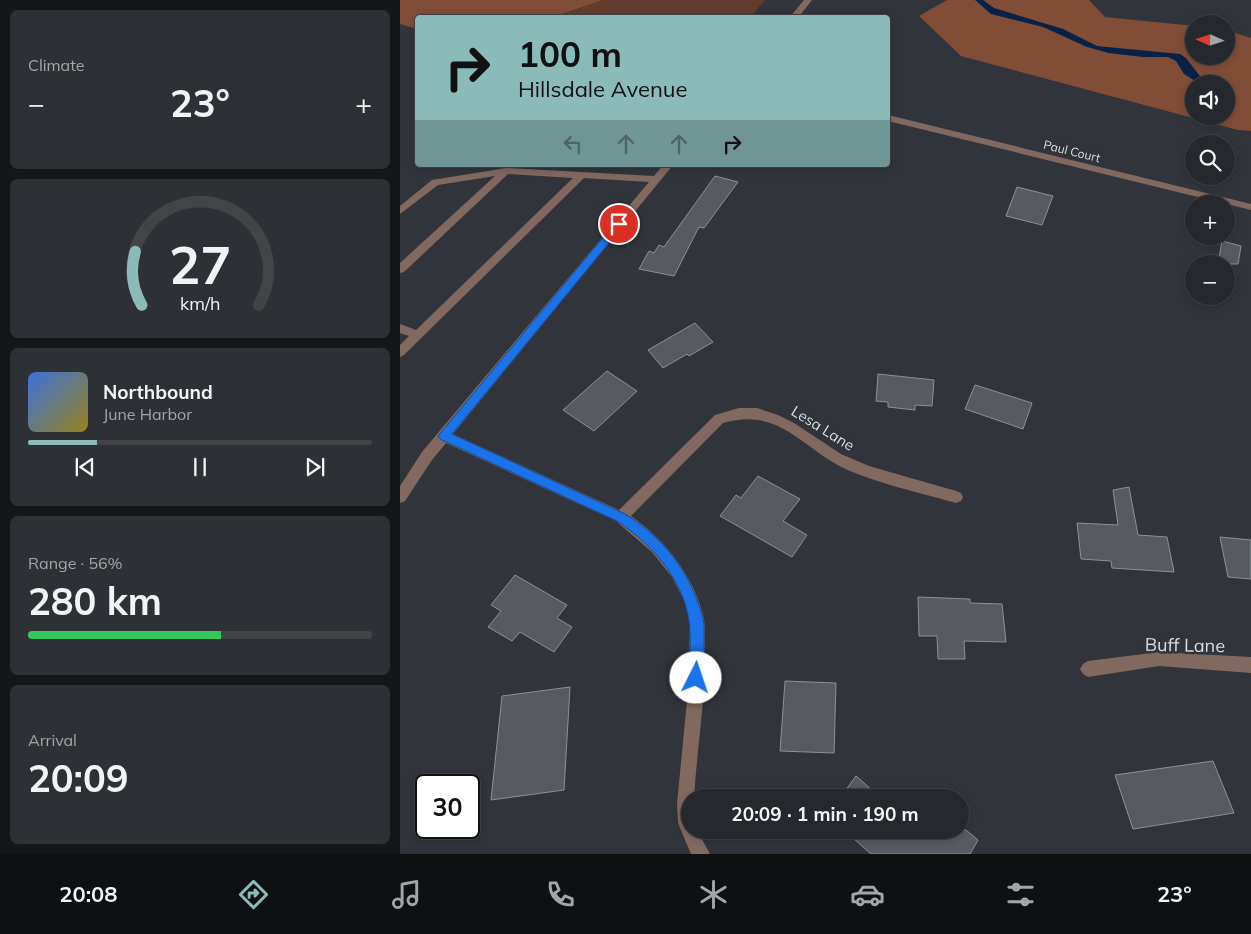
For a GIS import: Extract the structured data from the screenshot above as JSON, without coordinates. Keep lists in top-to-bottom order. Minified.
{"streets":{"street":["Paul Court","Lesa Lane","Buff Lane"]},"north":"left","page":{"tile":["Climate",["Range · 56%","280 km"],["Arrival","20:09"]],"map_buttons":["+","−"],"turn":["100 m","Hillsdale Avenue"],"heat":["−","23°","+"],"song":["Northbound","June Harbor"],"limit":"30","trip":"20:09 · 1 min · 190 m","tabs":["20:08","23°"],"gauge":["27","km/h"]}}
